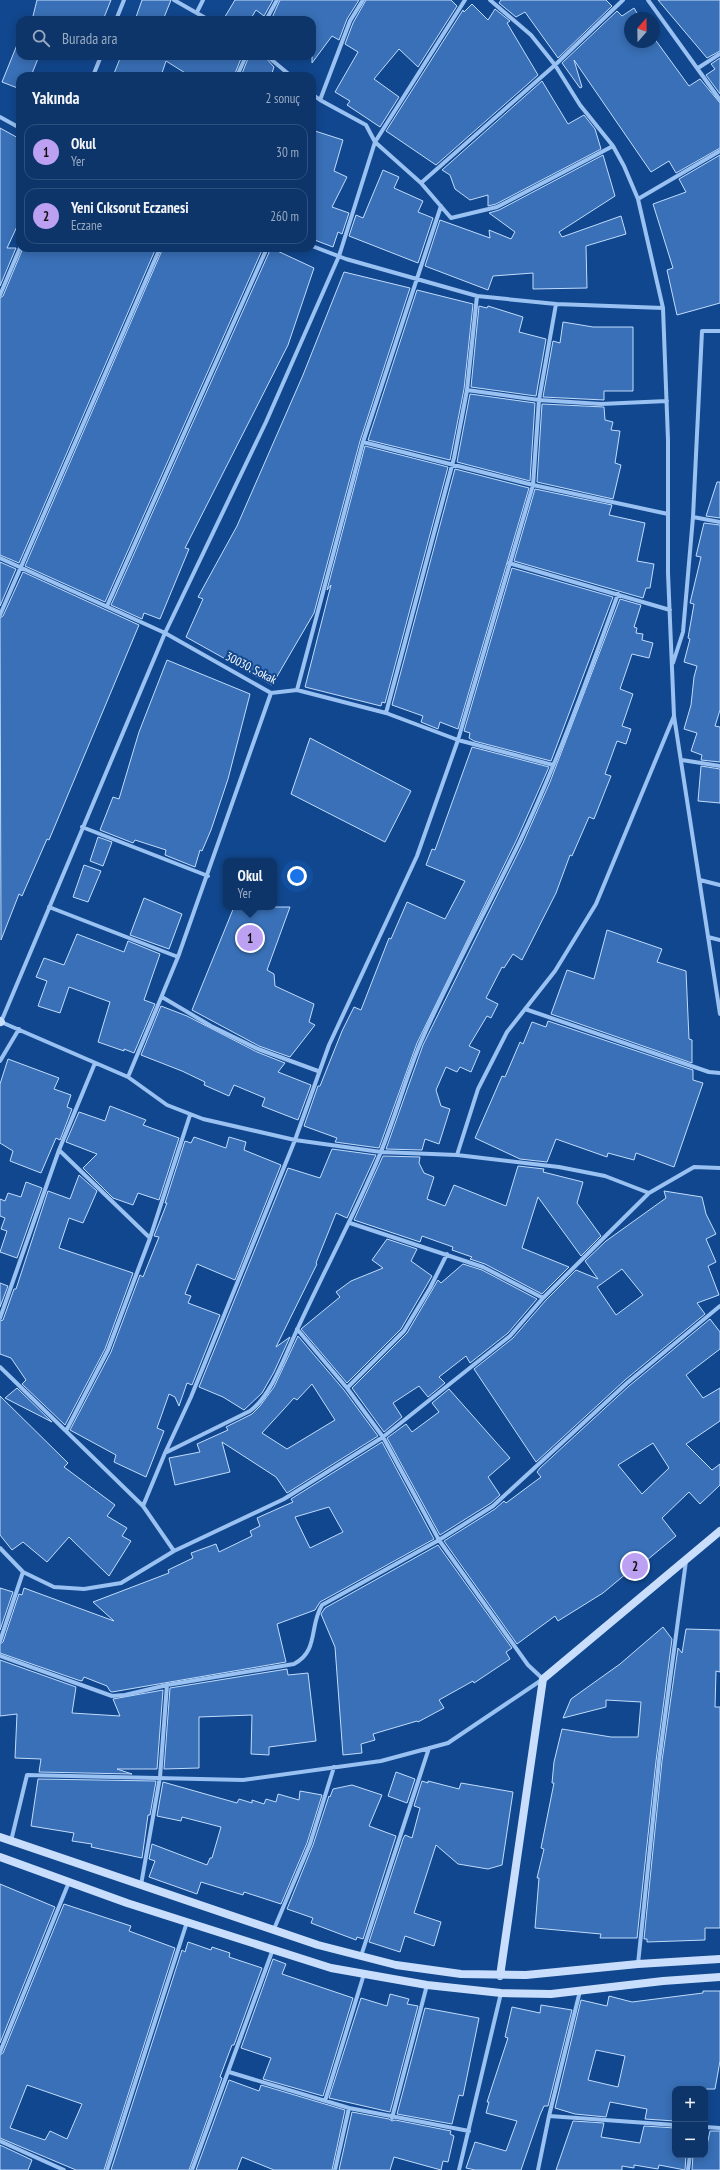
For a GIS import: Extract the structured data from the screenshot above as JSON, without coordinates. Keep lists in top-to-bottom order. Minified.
{"streets":{"street":["30030. Sokak"]},"north":"top","page":{"search":"Burada ara","heading":["Yakında","2 sonuç"],"list":[{"mark":"1","name":"Okul","note":"Yer","value":"30 m"},{"mark":"2","name":"Yeni Cıksorut Eczanesi","note":"Eczane","value":"260 m"}],"popup":["Okul","Yer"],"pins":["1","2"],"map_buttons":["+","−"]}}
